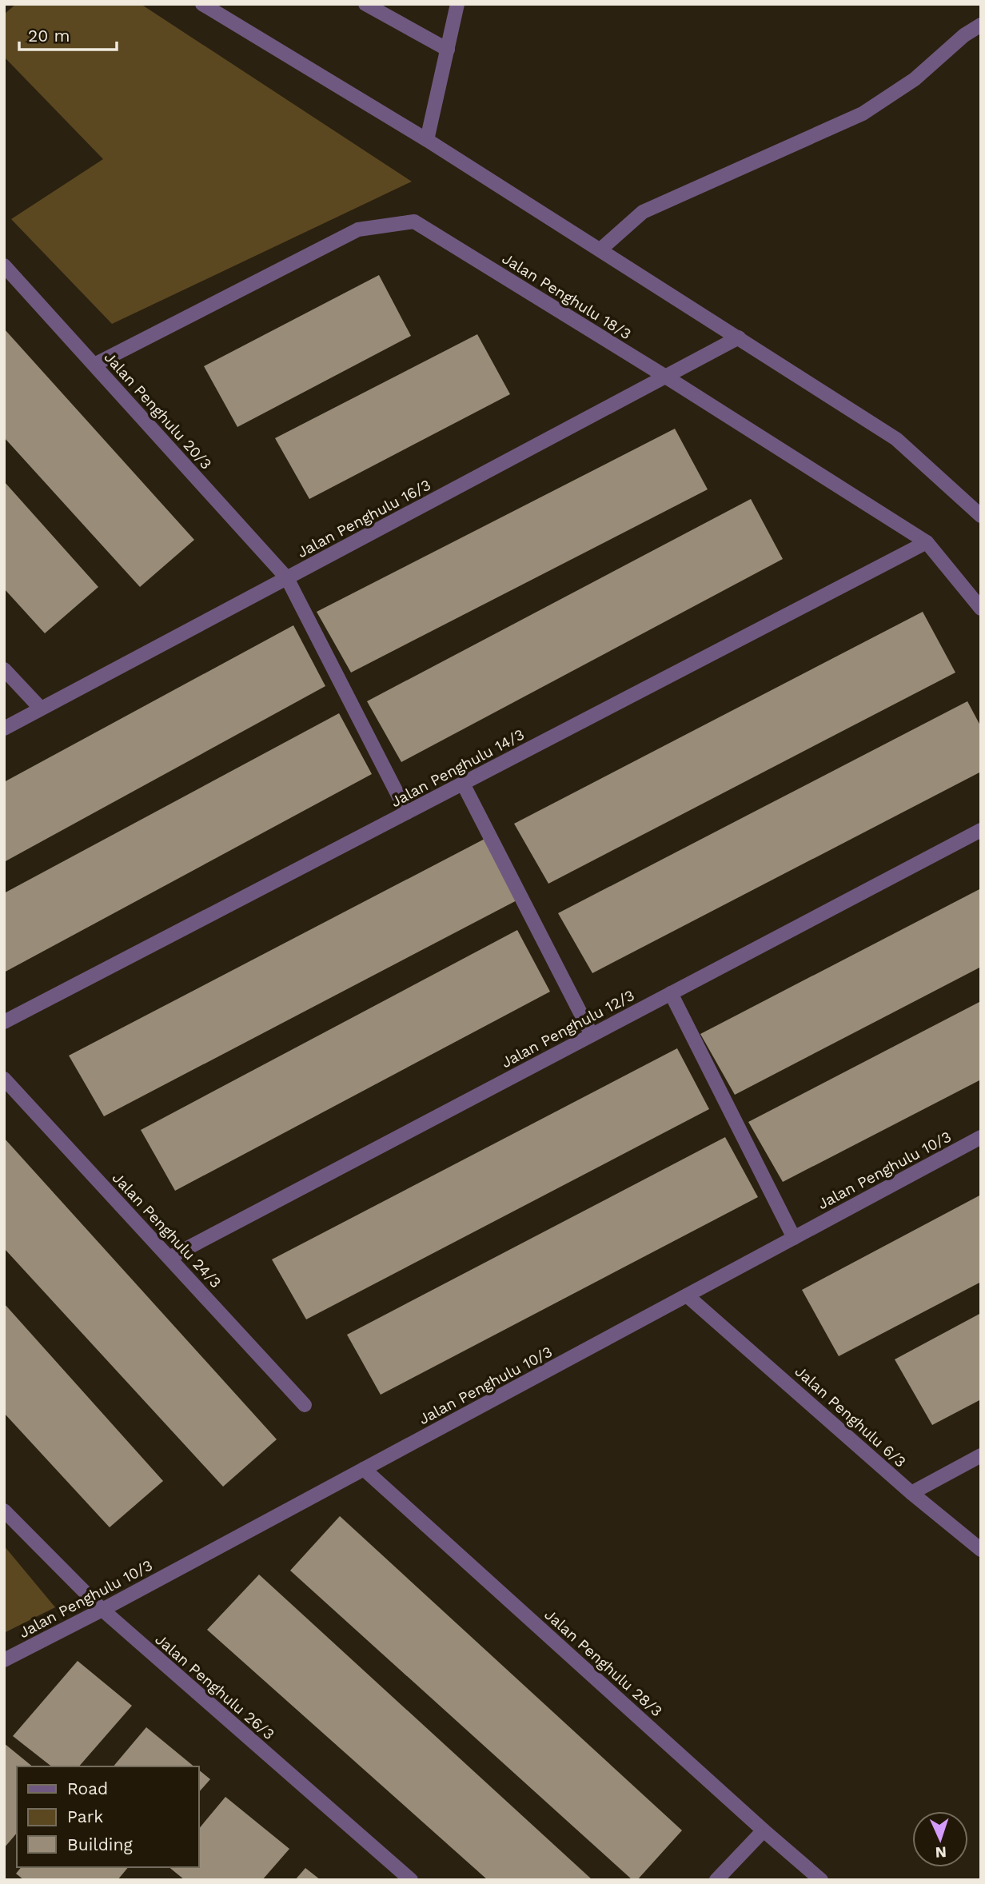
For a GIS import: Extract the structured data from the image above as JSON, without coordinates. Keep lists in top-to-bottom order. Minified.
{"streets":{"street":["Jalan Penghulu 18/3","Jalan Penghulu 20/3","Jalan Penghulu 16/3","Jalan Penghulu 14/3","Jalan Penghulu 12/3","Jalan Penghulu 10/3","Jalan Penghulu 24/3","Jalan Penghulu 6/3","Jalan Penghulu 28/3","Jalan Penghulu 26/3"]},"crossings":[["Jalan Penghulu 18/3","Jalan Penghulu 20/3"],["Jalan Penghulu 18/3","Jalan Penghulu 16/3"],["Jalan Penghulu 18/3","Jalan Penghulu 14/3"],["Jalan Penghulu 20/3","Jalan Penghulu 16/3"],["Jalan Penghulu 20/3","Jalan Penghulu 14/3"],["Jalan Penghulu 12/3","Jalan Penghulu 24/3"],["Jalan Penghulu 10/3","Jalan Penghulu 6/3"],["Jalan Penghulu 10/3","Jalan Penghulu 28/3"],["Jalan Penghulu 10/3","Jalan Penghulu 26/3"]],"legend":["Road","Park","Building"],"scale_bar":"20 m","north":"bottom"}
